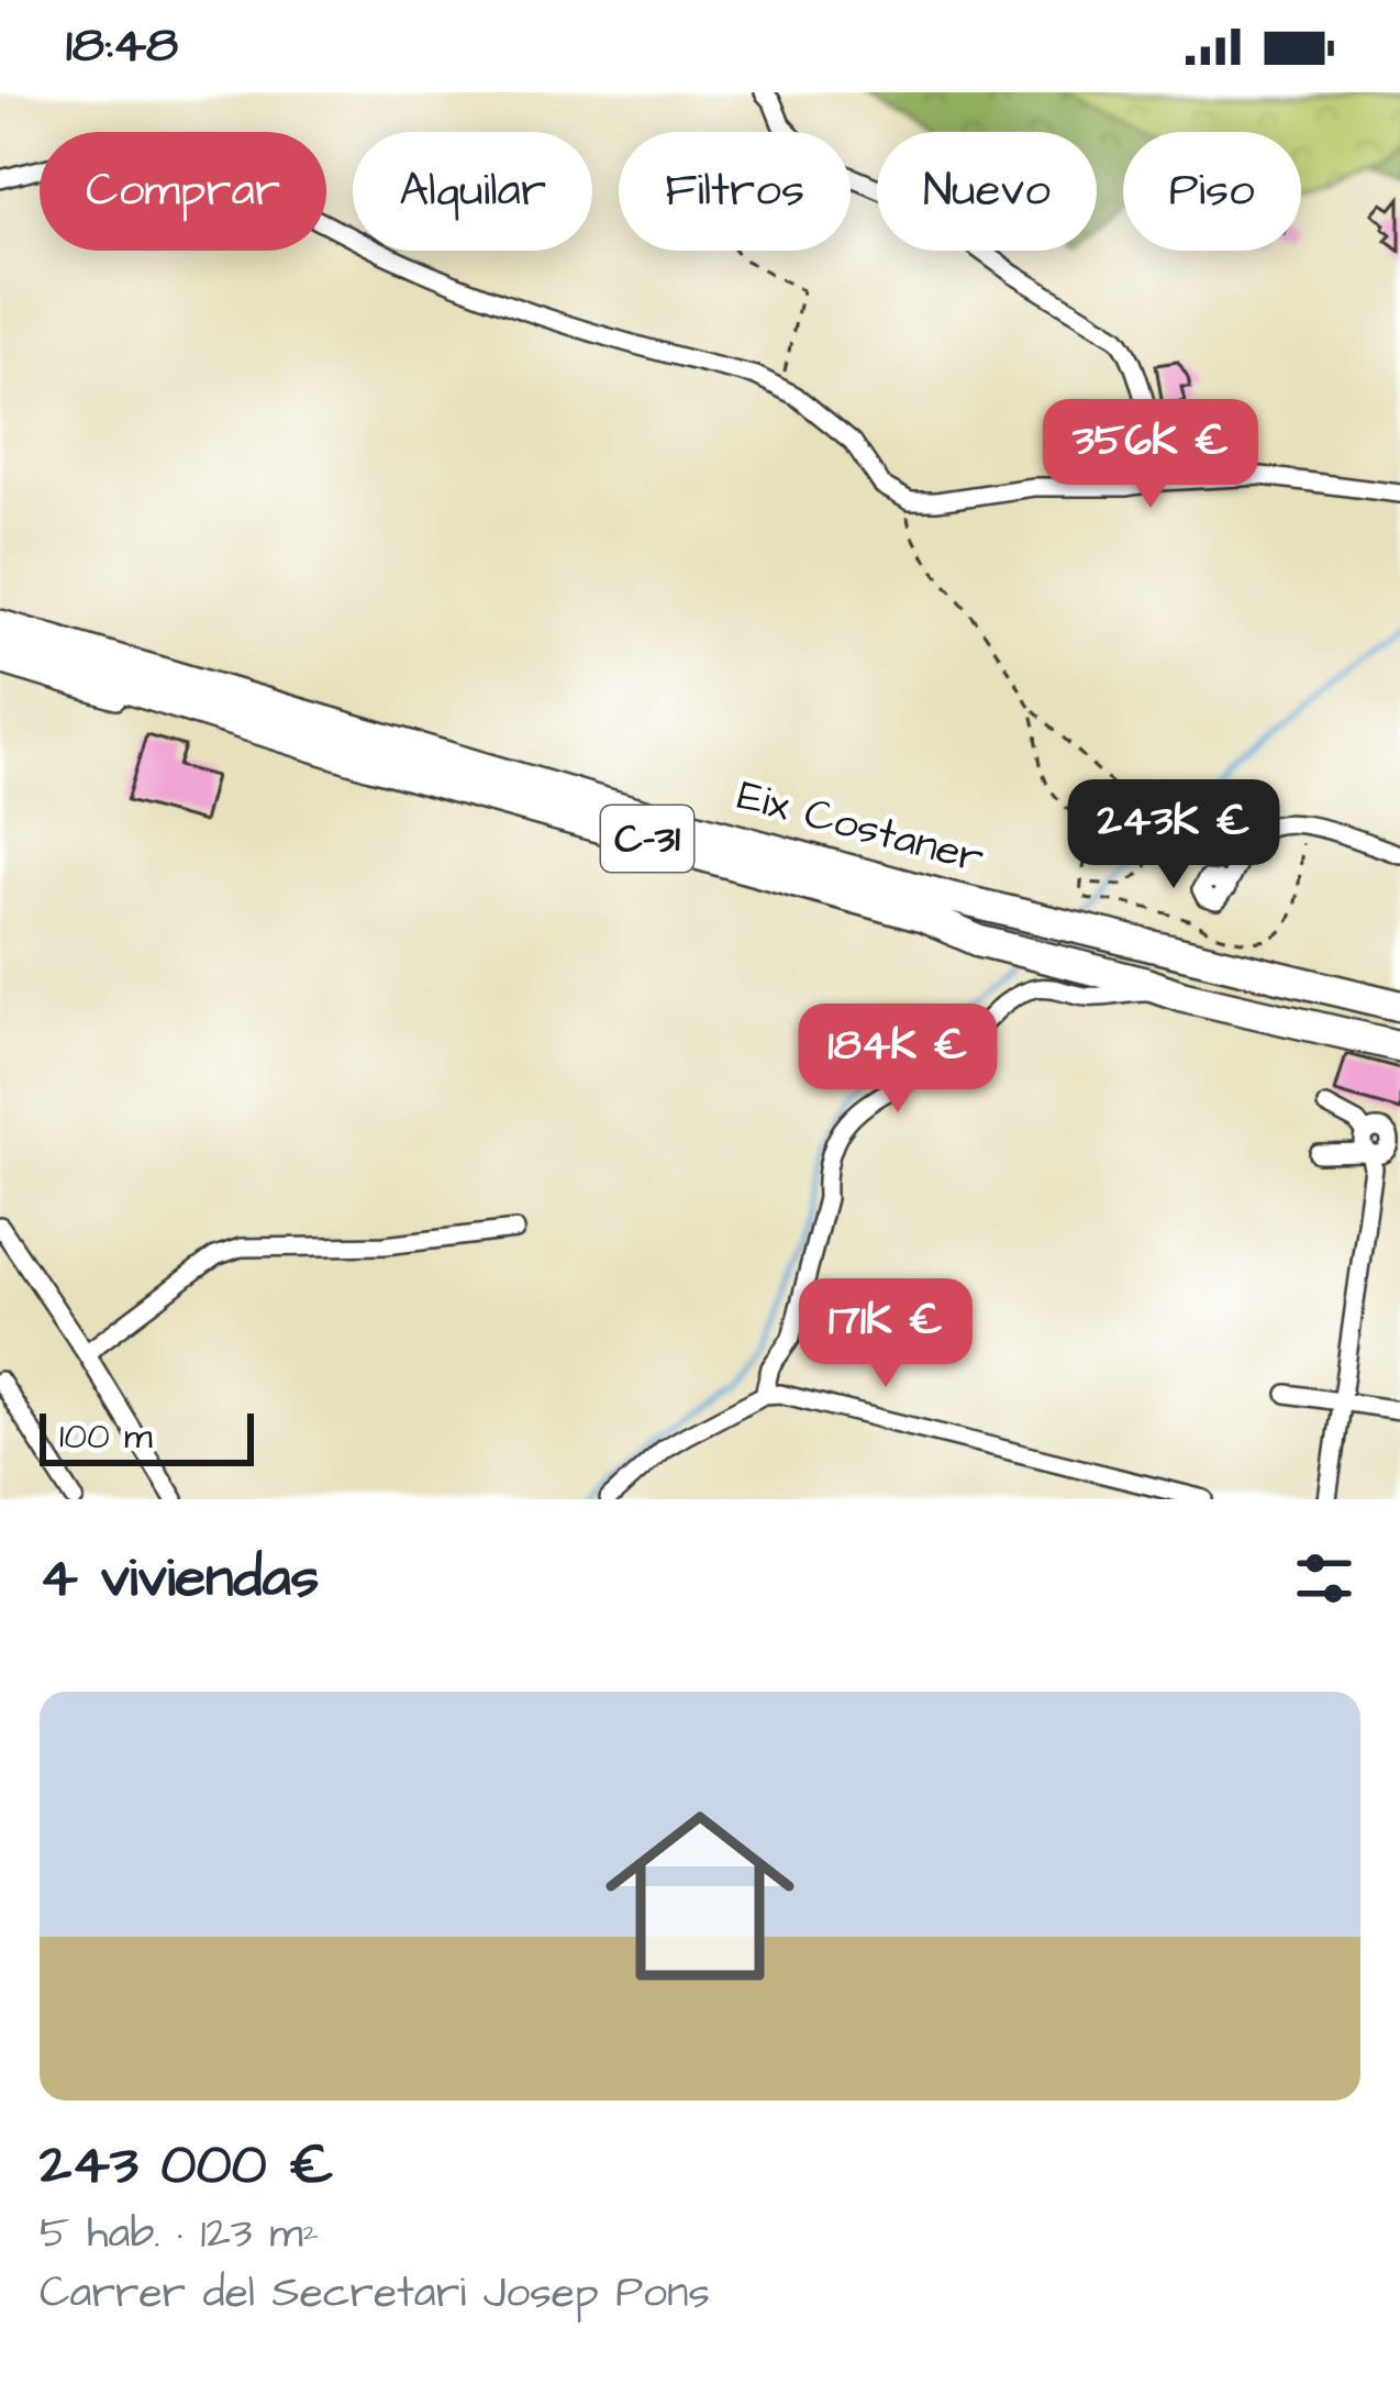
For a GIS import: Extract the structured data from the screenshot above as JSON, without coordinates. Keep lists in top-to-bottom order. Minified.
{"streets":{"highway":["Eix Costaner","C-31"]},"crossings":[["Eix Costaner","C-31"]],"scale_bar":"100 m","page":{"status":"18:48","chip":["Comprar","Alquilar","Filtros","Nuevo","Piso"],"price":["356K €","243K €","184K €","171K €"],"scale":"100 m","heading":"4 viviendas","list":[{"name":"243 000 €","note":"5 hab. · 123 m² · Carrer del Secretari Josep Pons"}]}}
